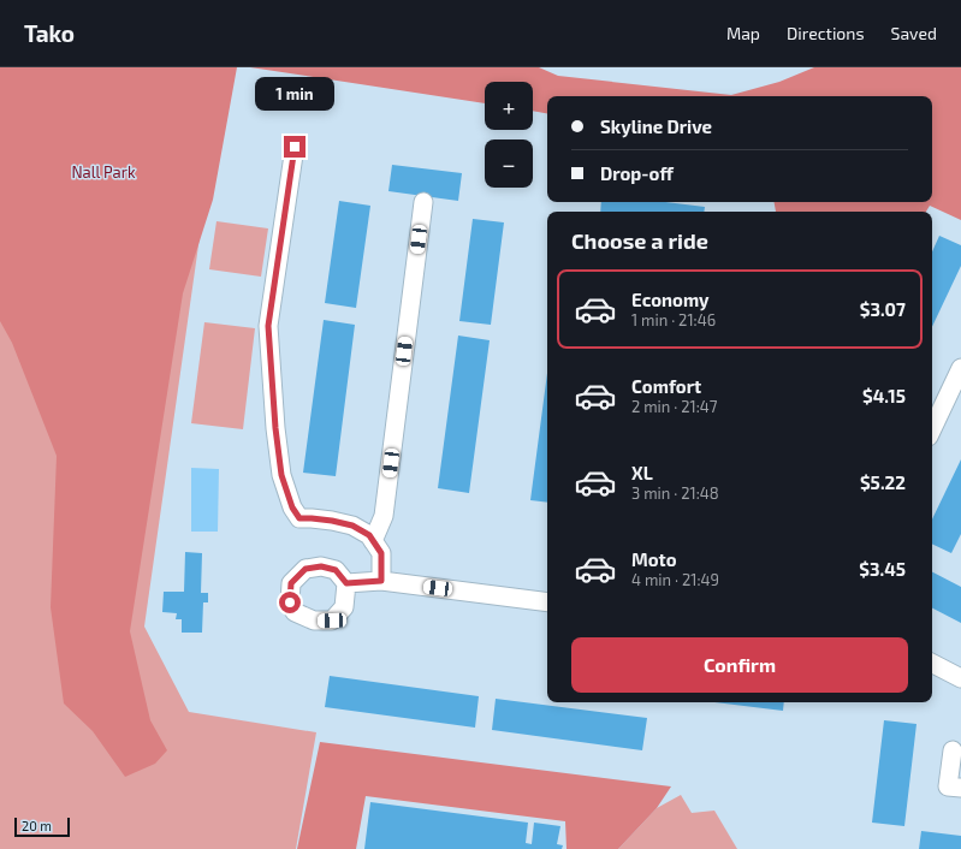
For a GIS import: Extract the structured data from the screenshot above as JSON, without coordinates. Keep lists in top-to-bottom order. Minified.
{"parks":["Nall Park"],"scale_bar":"20 m","page":{"header":"Tako","nav":["Map","Directions","Saved"],"bubble":"1 min","map_buttons":["+","−"],"banner":["Skyline Drive","Drop-off"],"heading":"Choose a ride","list":[{"name":"Economy","note":"1 min · 21:46","value":"$3.07"},{"name":"Comfort","note":"2 min · 21:47","value":"$4.15"},{"name":"XL","note":"3 min · 21:48","value":"$5.22"},{"name":"Moto","note":"4 min · 21:49","value":"$3.45"}],"buttons":"Confirm","scale":"20 m"}}
